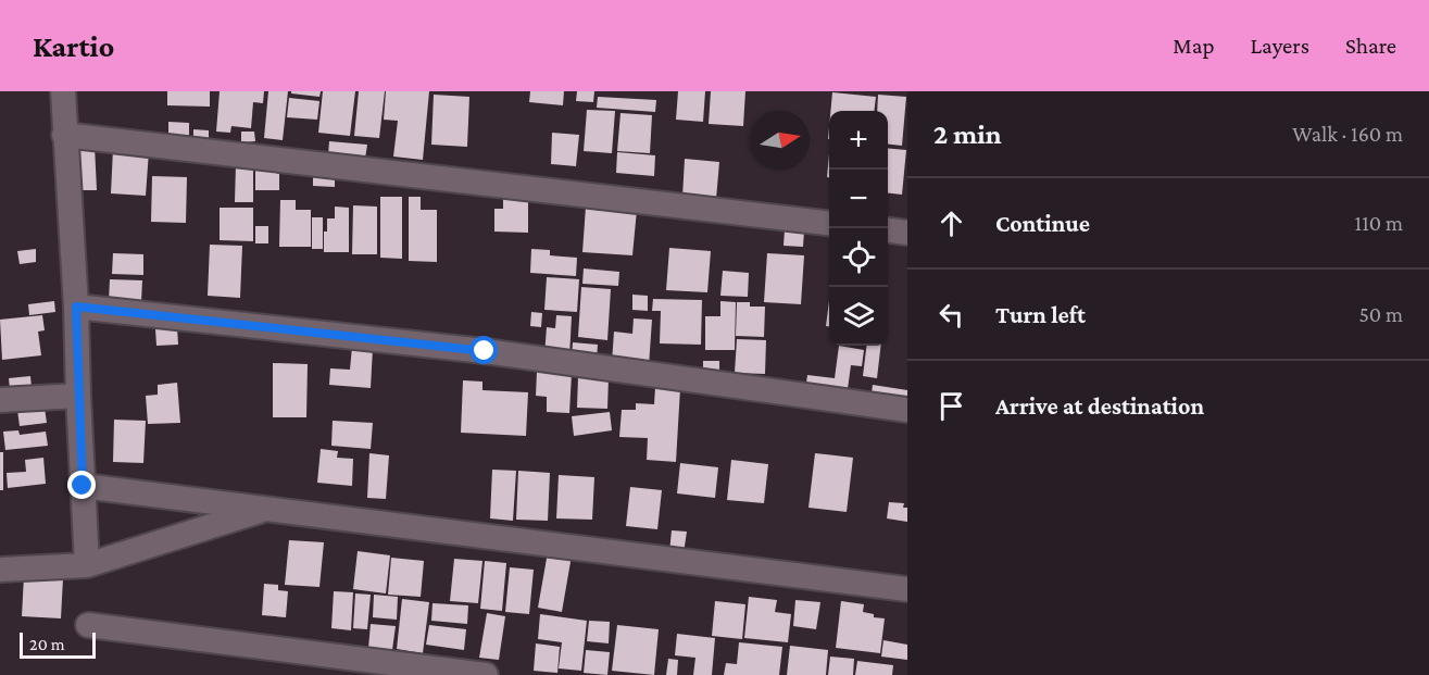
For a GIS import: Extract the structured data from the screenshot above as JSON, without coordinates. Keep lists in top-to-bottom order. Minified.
{"scale_bar":"20 m","north":"right","page":{"header":"Kartio","nav":["Map","Layers","Share"],"heading":["2 min","Walk · 160 m"],"map_buttons":["+","−"],"list":[["Continue","110 m"],["Turn left","50 m"],"Arrive at destination"],"scale":"20 m"}}
